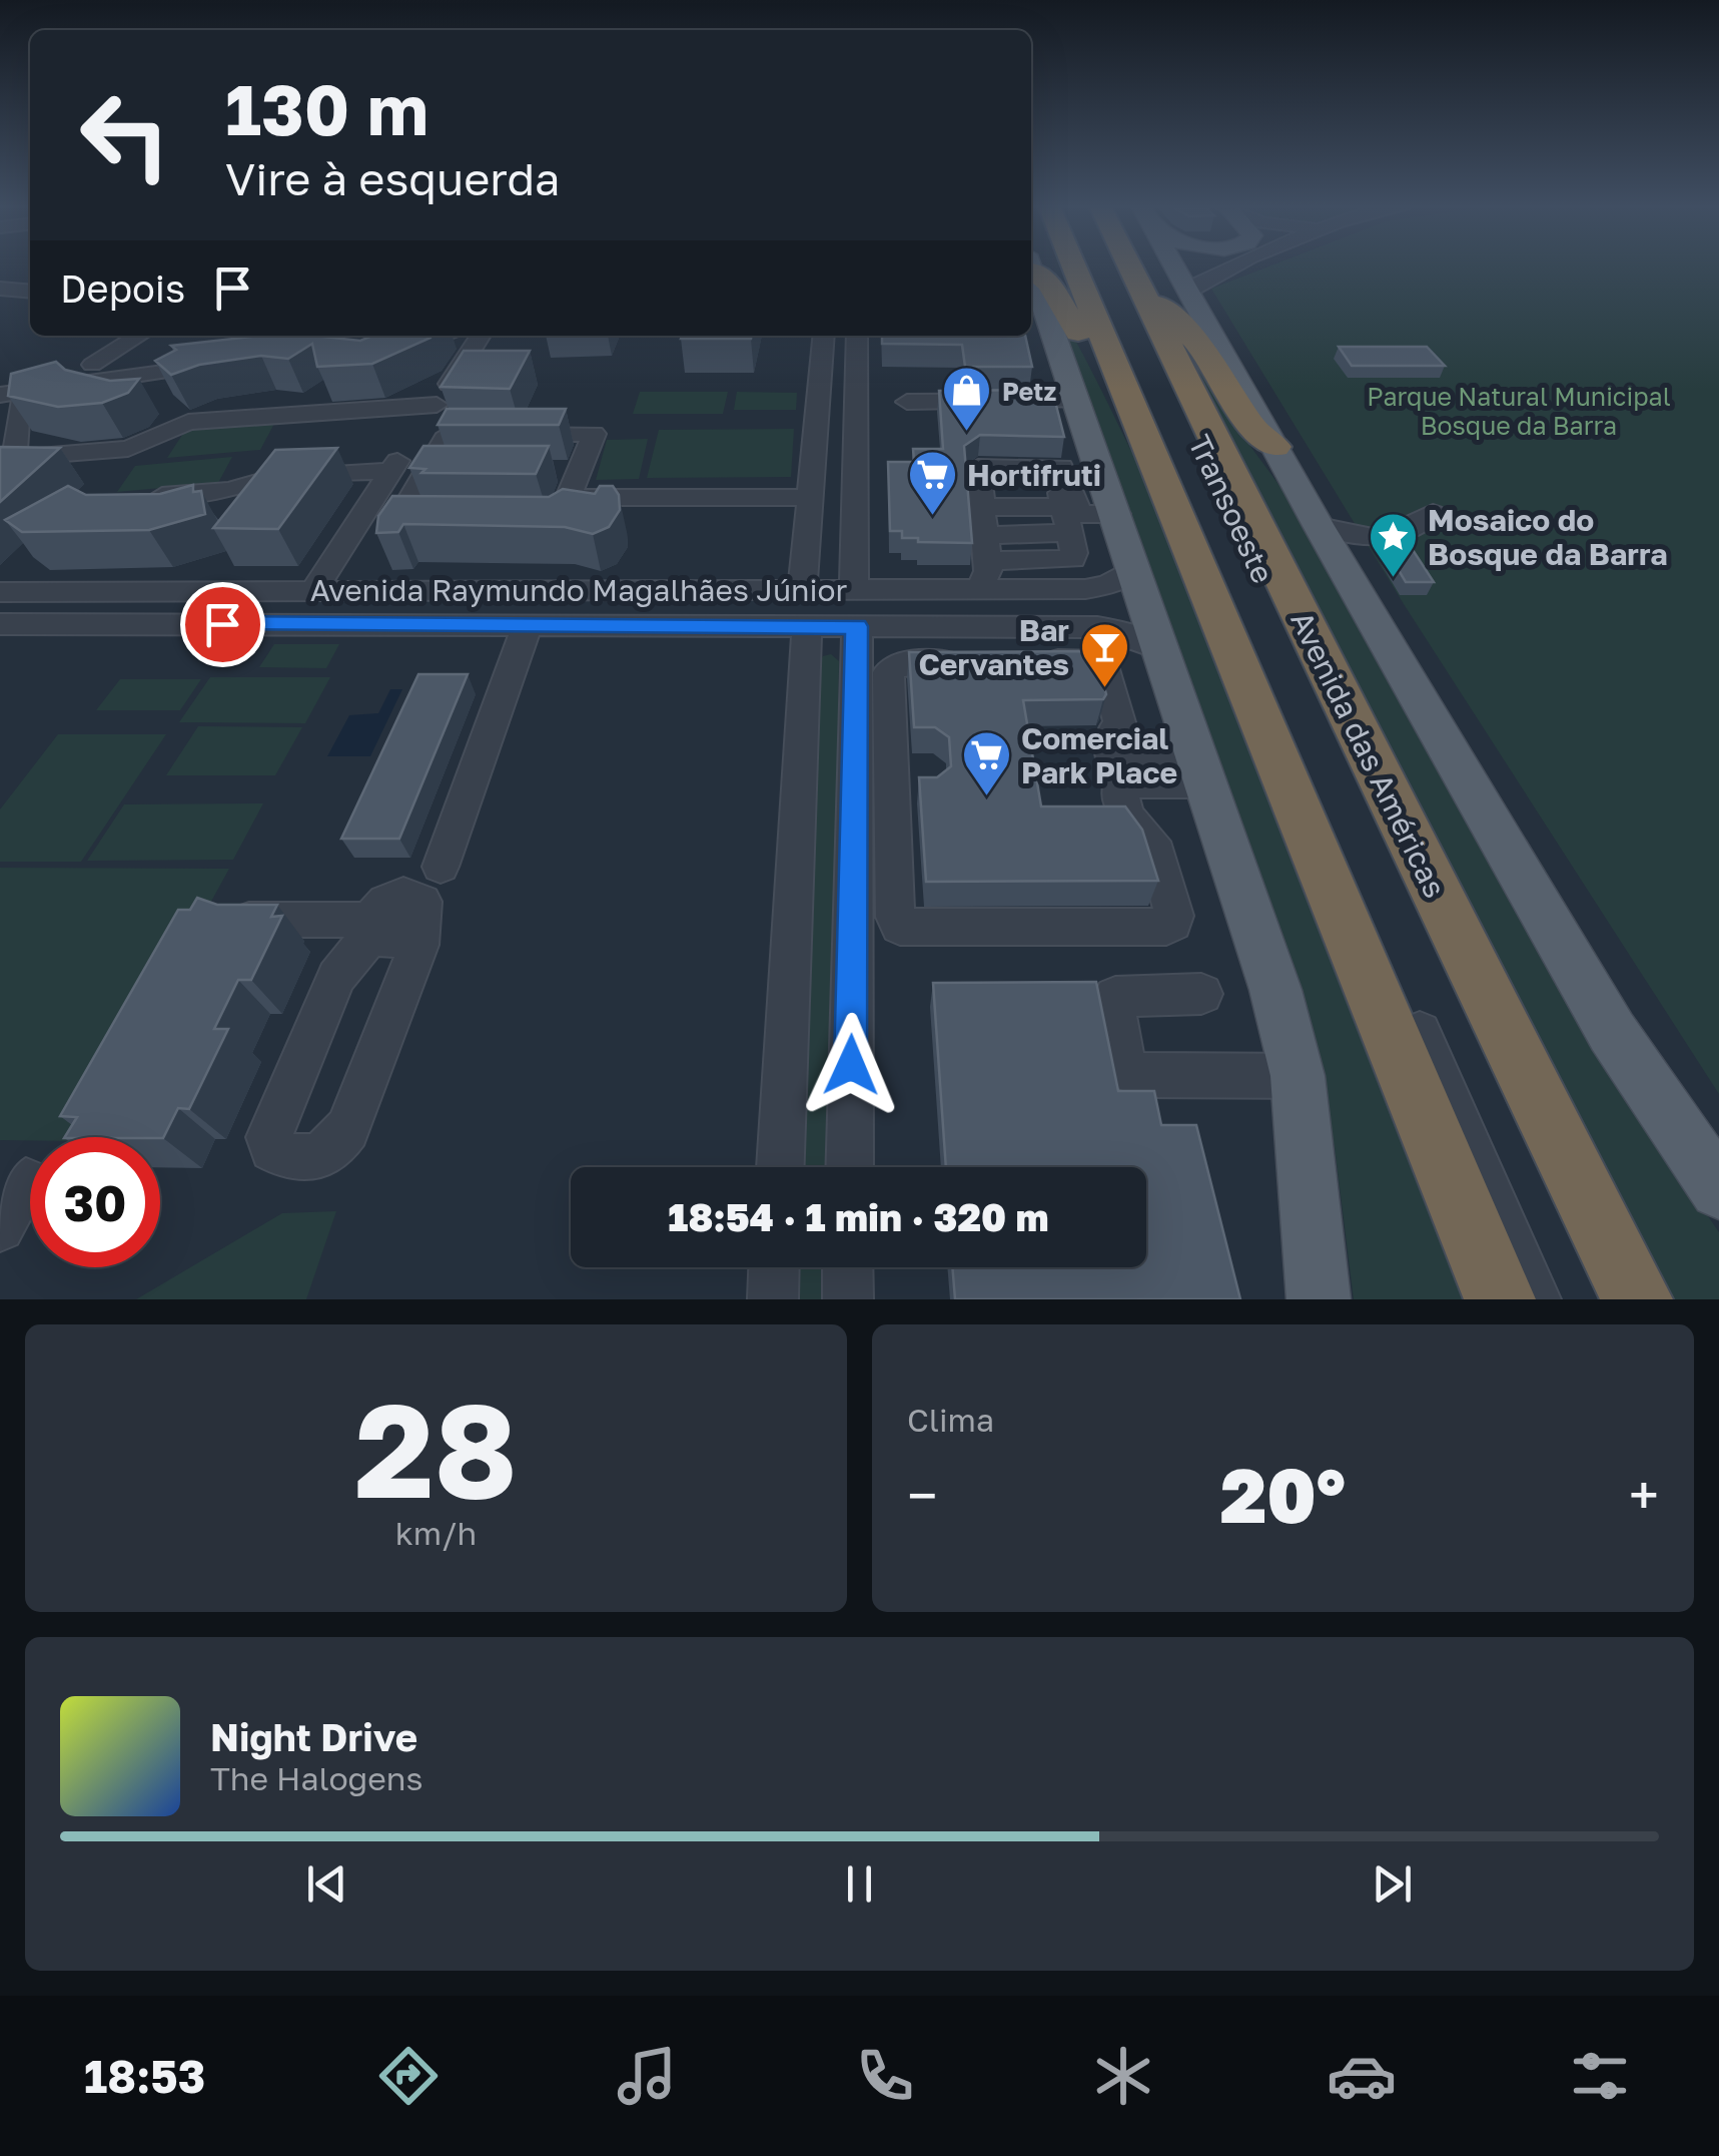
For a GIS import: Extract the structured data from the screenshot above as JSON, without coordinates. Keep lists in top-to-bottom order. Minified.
{"streets":{"highway":["Avenida das Américas"],"street":["Transoeste","Avenida Raymundo Magalhães Júnior"]},"parks":["Parque Natural Municipal Bosque da Barra"],"places":{"shop":["Petz"],"supermarket":["Hortifruti","Comercial Park Place"],"place":["Mosaico do Bosque da Barra"],"bar":["Bar Cervantes"]},"page":{"turn":["130 m","Vire à esquerda"],"then":"Depois","limit":"30","trip":"18:54 · 1 min · 320 m","tile":[["28","km/h"],"Clima"],"heat":["−","20°","+"],"song":["Night Drive","The Halogens"],"tabs":"18:53"}}
